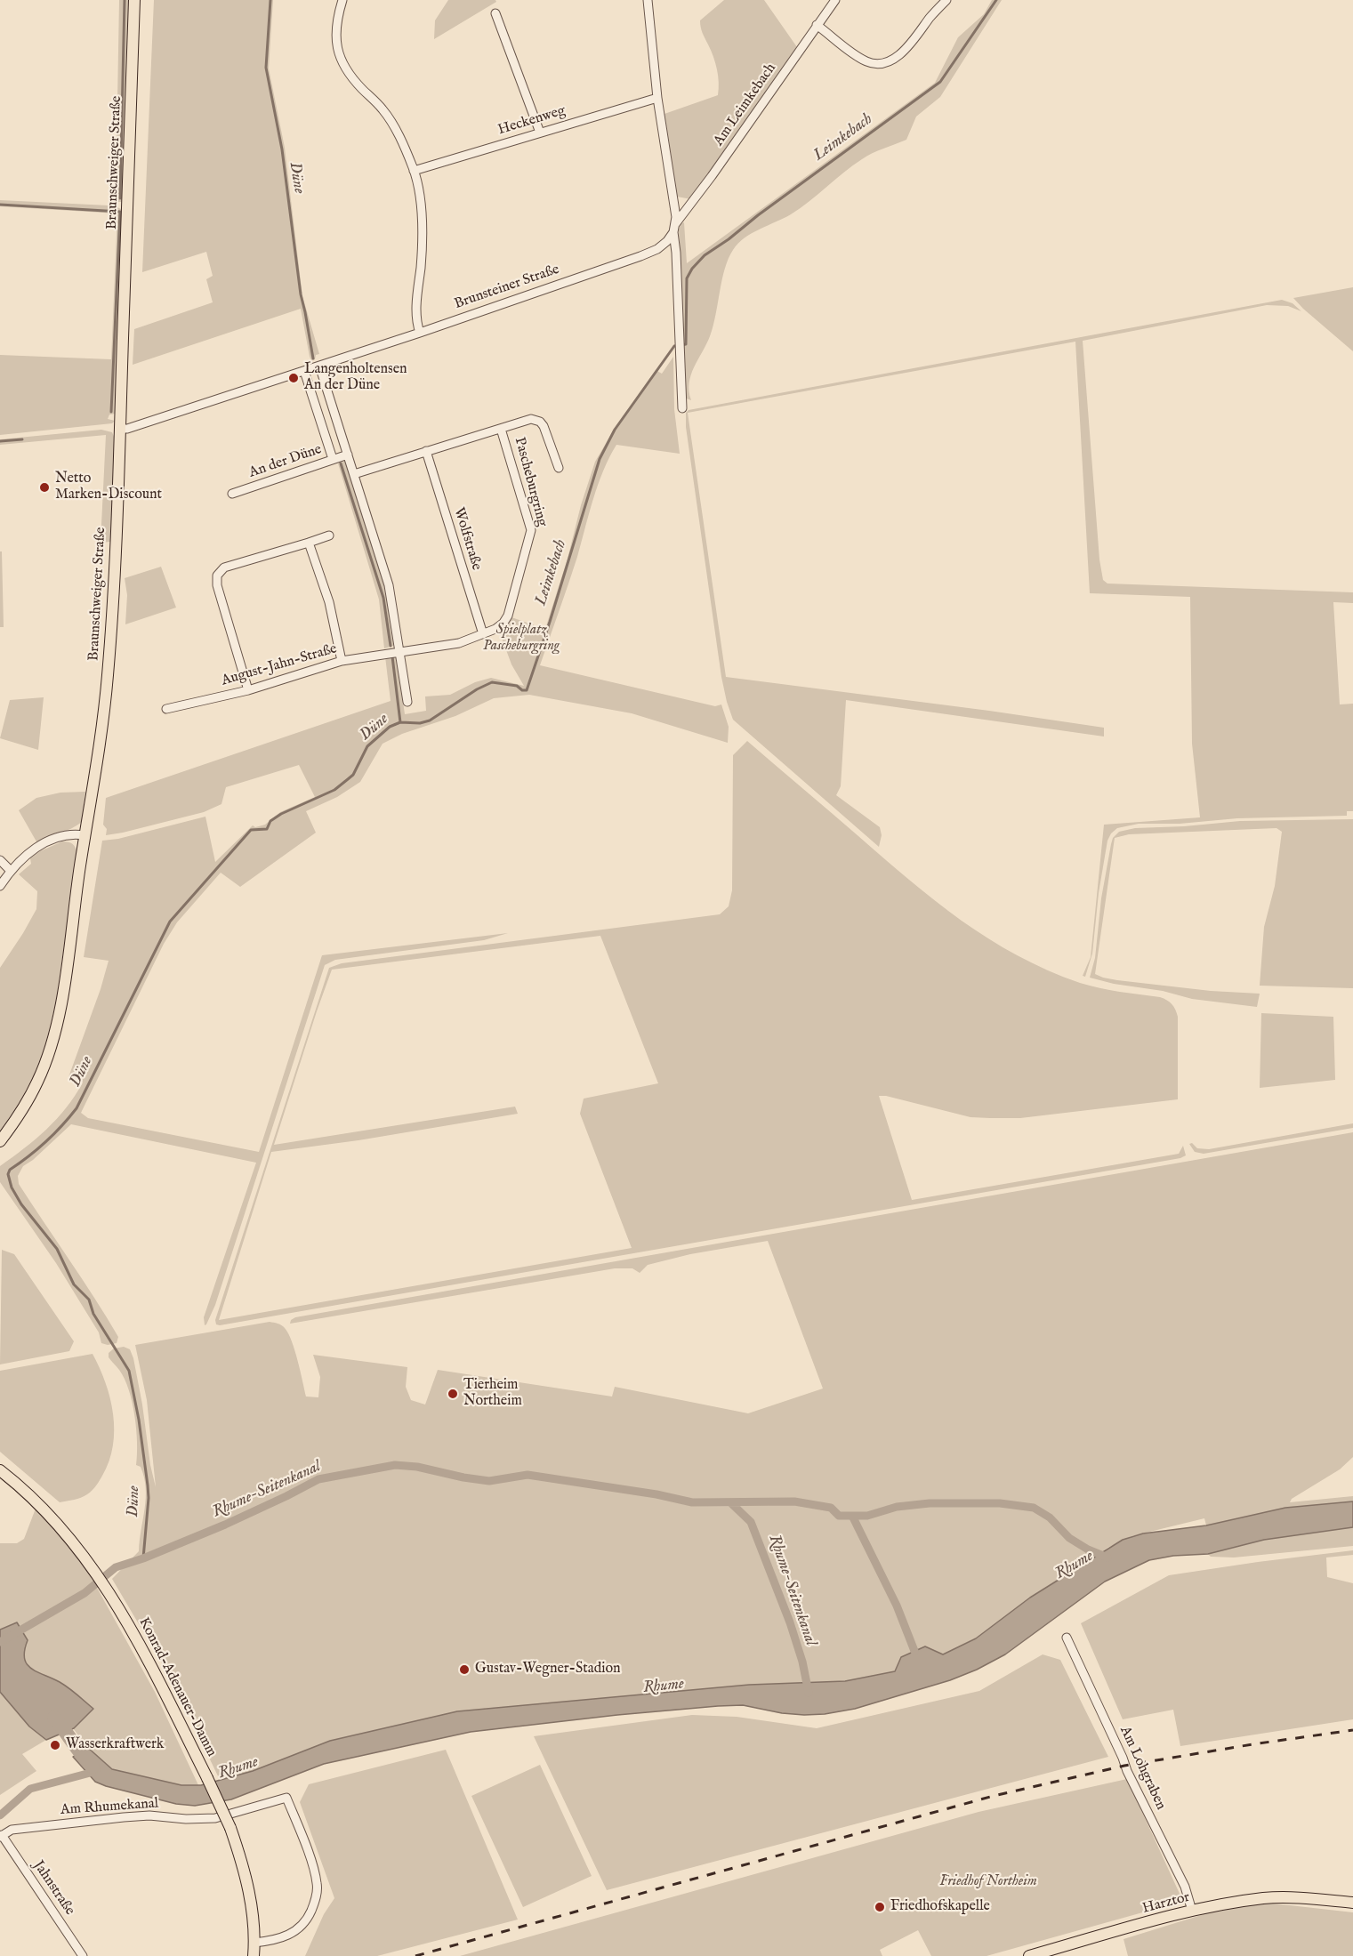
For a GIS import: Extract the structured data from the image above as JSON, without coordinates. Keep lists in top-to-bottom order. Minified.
{"streets":{"main road":["Braunschweiger Straße","Konrad-Adenauer-Damm","Harztor"],"street":["Am Leimkebach","Heckenweg","Brunsteiner Straße","An der Düne","Pascheburgring","Wolfstraße","August-Jahn-Straße","Am Lohgraben","Am Rhumekanal","Jahnstraße"]},"crossings":[["Am Leimkebach","Brunsteiner Straße"],["Braunschweiger Straße","Brunsteiner Straße"],["Pascheburgring","Wolfstraße"],["Pascheburgring","August-Jahn-Straße"],["Konrad-Adenauer-Damm","Am Rhumekanal"],["Am Lohgraben","Harztor"],["Am Rhumekanal","Jahnstraße"]],"water":["Leimkebach","Düne","Rhume-Seitenkanal","Rhume"],"parks":["Spielplatz Pascheburgring","Friedhof Northeim"],"places":["Langenholtensen An der Düne","Netto Marken-Discount","Tierheim Northeim","Gustav-Wegner-Stadion","Wasserkraftwerk","Friedhofskapelle"]}
